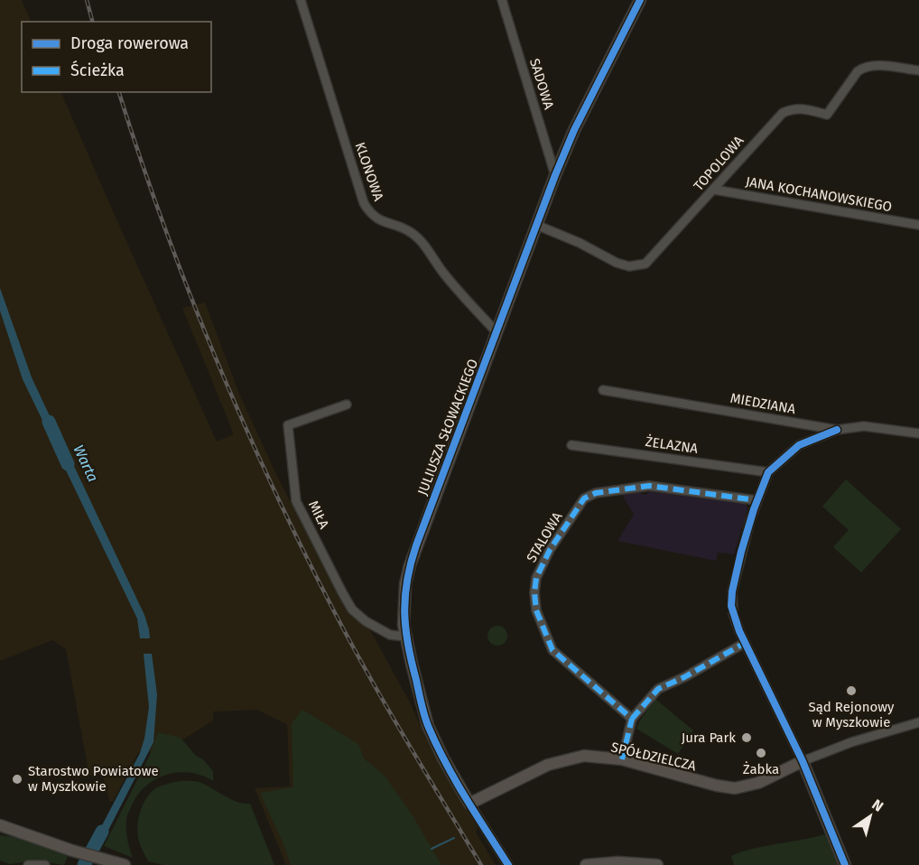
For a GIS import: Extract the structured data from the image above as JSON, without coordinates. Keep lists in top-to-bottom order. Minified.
{"streets":{"street":["SADOWA","TOPOLOWA","KLONOWA","JANA KOCHANOWSKIEGO","MIEDZIANA","JULIUSZA SŁOWACKIEGO","ŻELAZNA","MIŁA","STALOWA","SPÓŁDZIELCZA"]},"crossings":[["SADOWA","JULIUSZA SŁOWACKIEGO"],["TOPOLOWA","JANA KOCHANOWSKIEGO"],["TOPOLOWA","JULIUSZA SŁOWACKIEGO"],["KLONOWA","JULIUSZA SŁOWACKIEGO"],["JULIUSZA SŁOWACKIEGO","MIŁA"],["JULIUSZA SŁOWACKIEGO","SPÓŁDZIELCZA"]],"water":["Warta"],"places":["Sąd Rejonowy w Myszkowie","Jura Park","Żabka","Starostwo Powiatowe w Myszkowie"],"legend":["Droga rowerowa","Ścieżka"],"north":"top right"}
